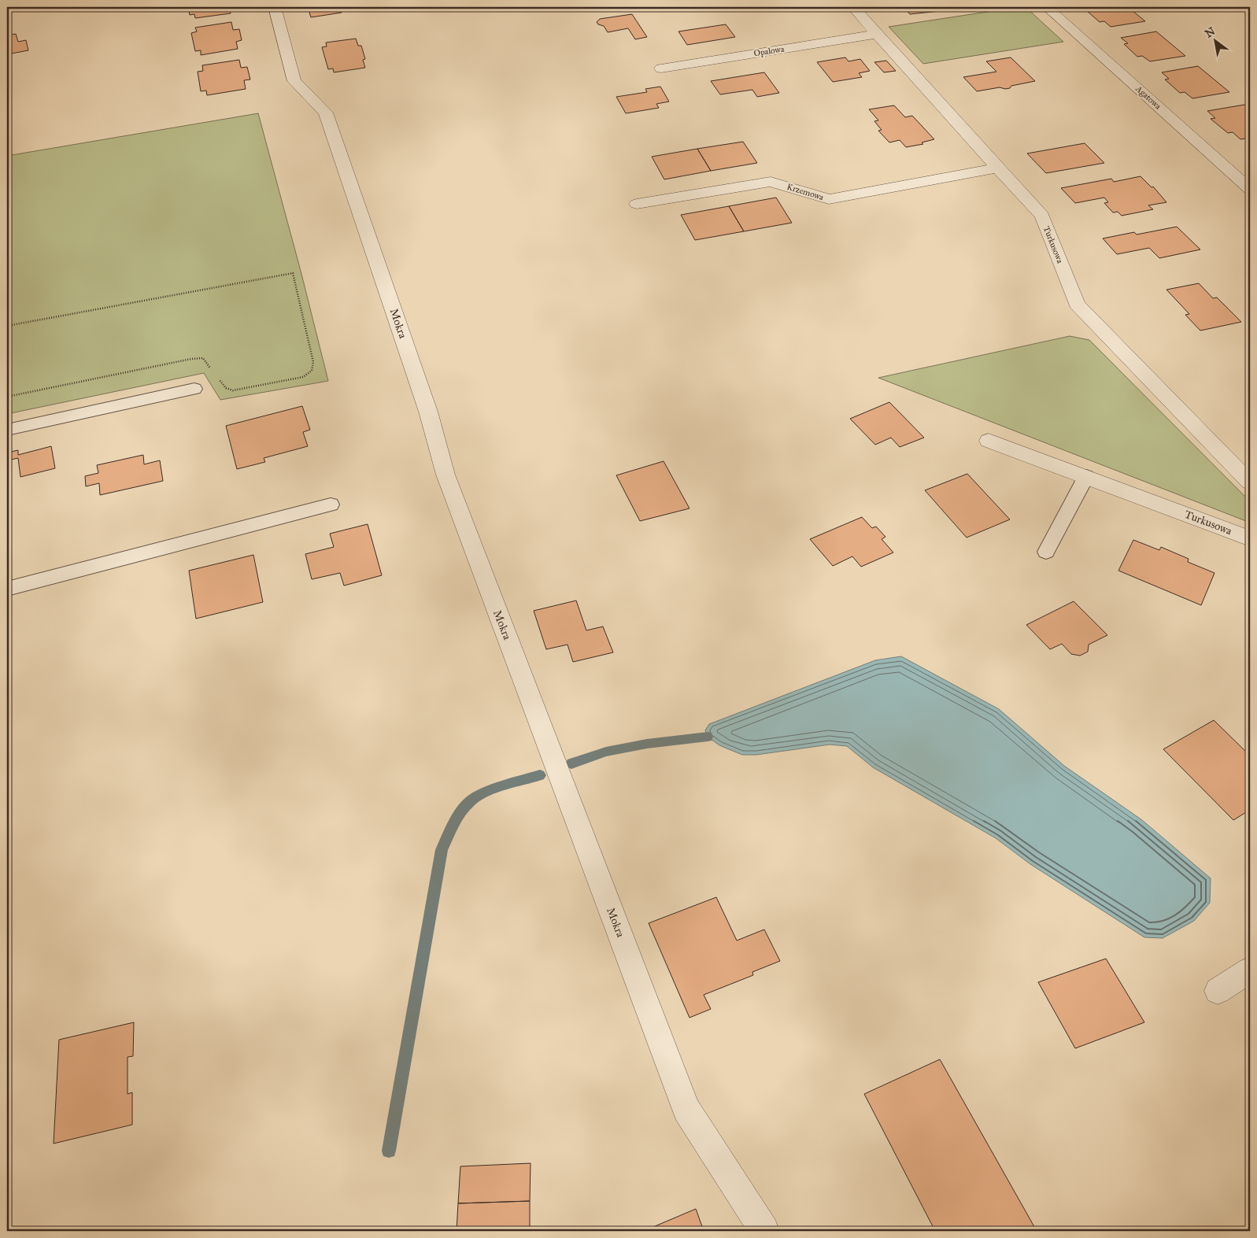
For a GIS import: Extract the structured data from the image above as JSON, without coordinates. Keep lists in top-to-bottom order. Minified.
{"streets":{"street":["Opalowa","Agatowa","Krzemowa","Turkusowa","Mokra"]},"crossings":[["Opalowa","Turkusowa"],["Krzemowa","Turkusowa"]],"north":"top left"}
